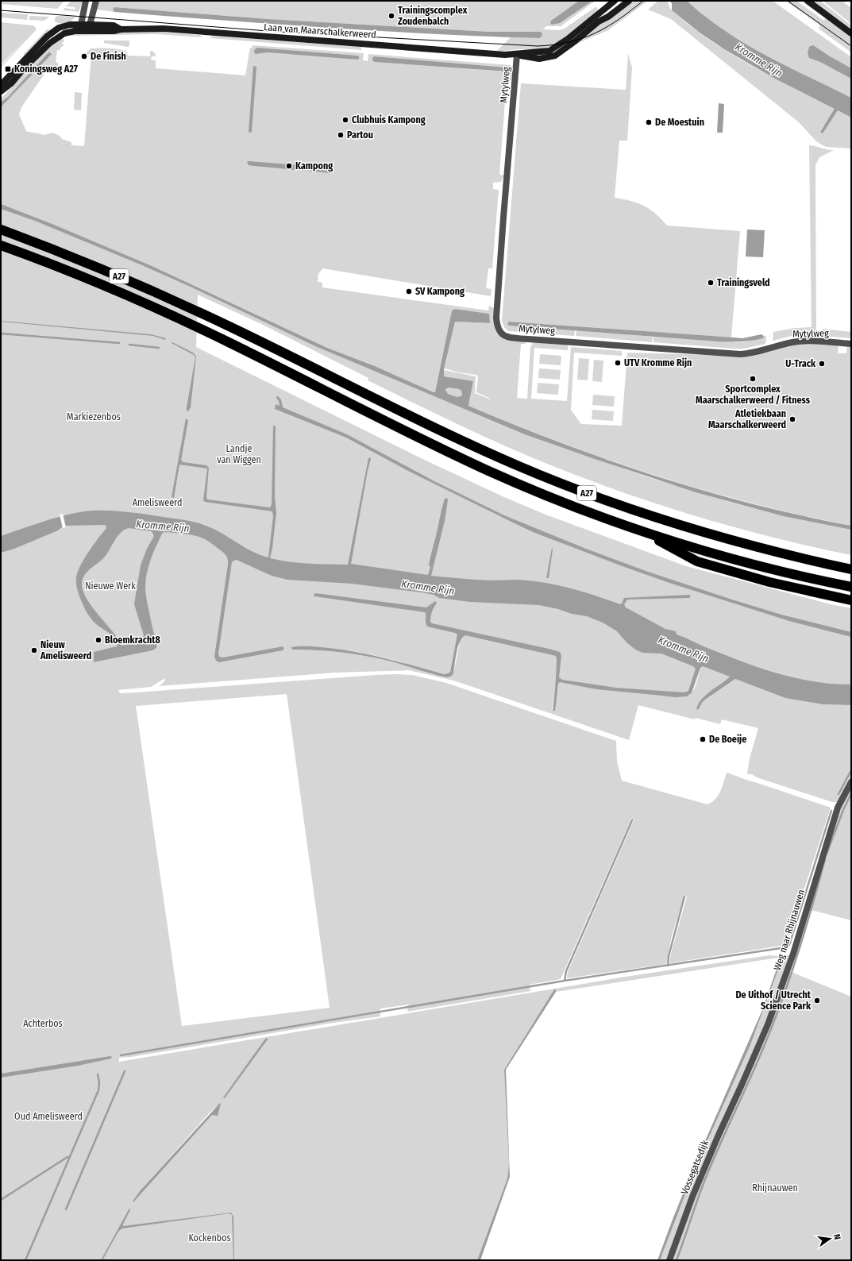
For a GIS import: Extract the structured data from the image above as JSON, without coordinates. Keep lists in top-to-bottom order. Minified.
{"streets":{"highway":["A27"],"main road":["Laan van Maarschalkerweerd"],"street":["Mytylweg","Weg naar Rhijnauwen","Vossegatsedijk"]},"crossings":[["Laan van Maarschalkerweerd","Mytylweg"],["Weg naar Rhijnauwen","Vossegatsedijk"]],"water":["Kromme Rijn"],"parks":["Markiezenbos","Landje van Wiggen","Amelisweerd","Nieuwe Werk","Achterbos","Oud Amelisweerd","Rhijnauwen","Kockenbos"],"places":{"other":["Trainingscomplex Zoudenbalch","De Finish","Clubhuis Kampong","De Moestuin","Partou","Kampong","Trainingsveld","SV Kampong","UTV Kromme Rijn","U-Track","Sportcomplex Maarschalkerweerd / Fitness","Atletiekbaan Maarschalkerweerd","Bloemkracht8","Nieuw Amelisweerd","De Boeije","De Uithof / Utrecht Science Park"],"transit":["Koningsweg A27"]},"north":"right"}
